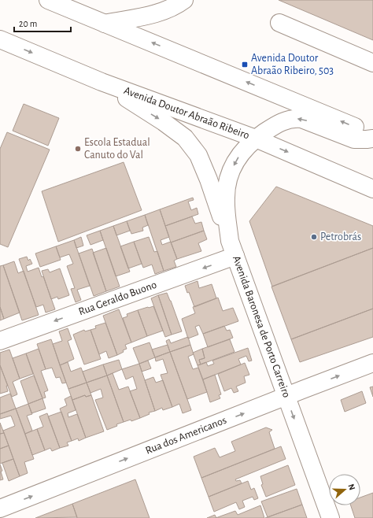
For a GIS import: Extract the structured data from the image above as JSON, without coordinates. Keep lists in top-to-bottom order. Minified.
{"streets":{"main road":["Avenida Doutor Abraão Ribeiro","Rua Geraldo Buono","Avenida Baronesa de Porto Carreiro","Rua dos Americanos"]},"crossings":[["Avenida Doutor Abraão Ribeiro","Avenida Baronesa de Porto Carreiro"],["Rua Geraldo Buono","Avenida Baronesa de Porto Carreiro"],["Avenida Baronesa de Porto Carreiro","Rua dos Americanos"]],"one_way":["Rua Geraldo Buono","Rua dos Americanos"],"places":{"transit":["Avenida Doutor Abraão Ribeiro, 503"],"other":["Escola Estadual Canuto do Val","Petrobrás"]},"scale_bar":"20 m","north":"right"}
